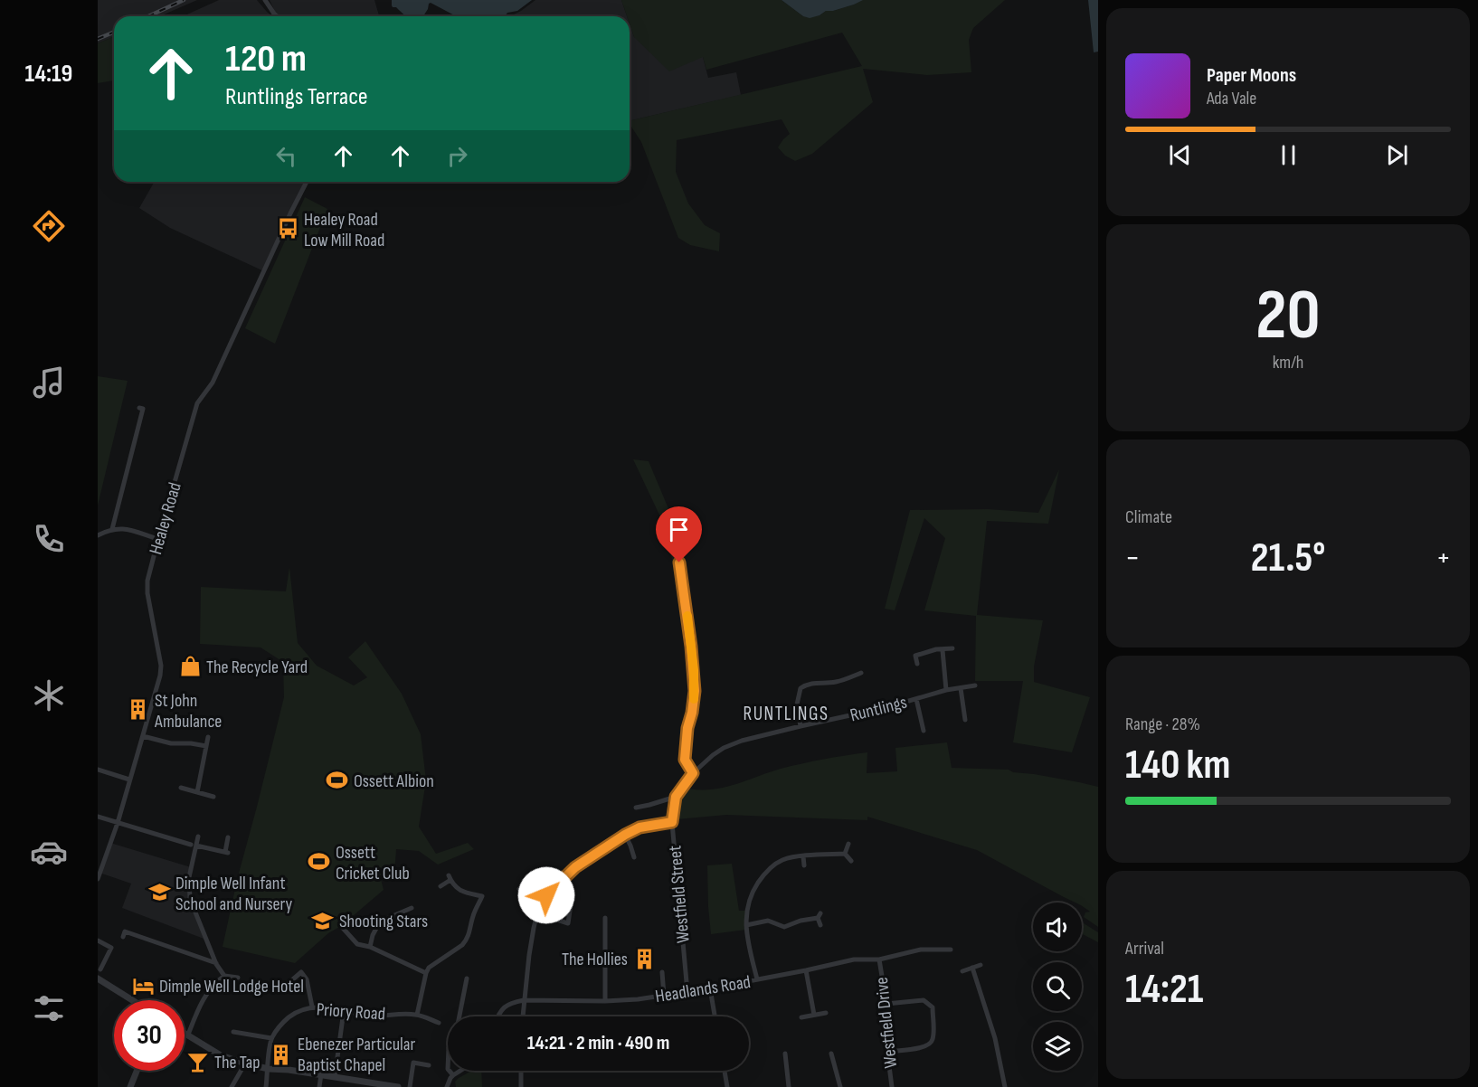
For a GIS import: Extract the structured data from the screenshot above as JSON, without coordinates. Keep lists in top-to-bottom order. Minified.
{"streets":{"street":["Healey Road","Runtlings","Westfield Street","Headlands Road","Priory Road","Westfield Drive"]},"crossings":[["Runtlings","Westfield Street"],["Westfield Street","Headlands Road"],["Headlands Road","Westfield Drive"]],"districts":["RUNTLINGS"],"places":{"bus stop":["Healey Road Low Mill Road"],"shop":["The Recycle Yard"],"building":["St John Ambulance","The Hollies","Ebenezer Particular Baptist Chapel"],"sports":["Ossett Albion","Ossett Cricket Club"],"school or university":["Dimple Well Infant School and Nursery","Shooting Stars"],"hotel":["Dimple Well Lodge Hotel"],"bar":["The Tap"]},"page":{"tabs":"14:19","turn":["120 m","Runtlings Terrace"],"song":["Paper Moons","Ada Vale"],"tile":[["20","km/h"],"Climate",["Range · 28%","140 km"],["Arrival","14:21"]],"heat":["−","21.5°","+"],"limit":"30","trip":"14:21 · 2 min · 490 m"}}
